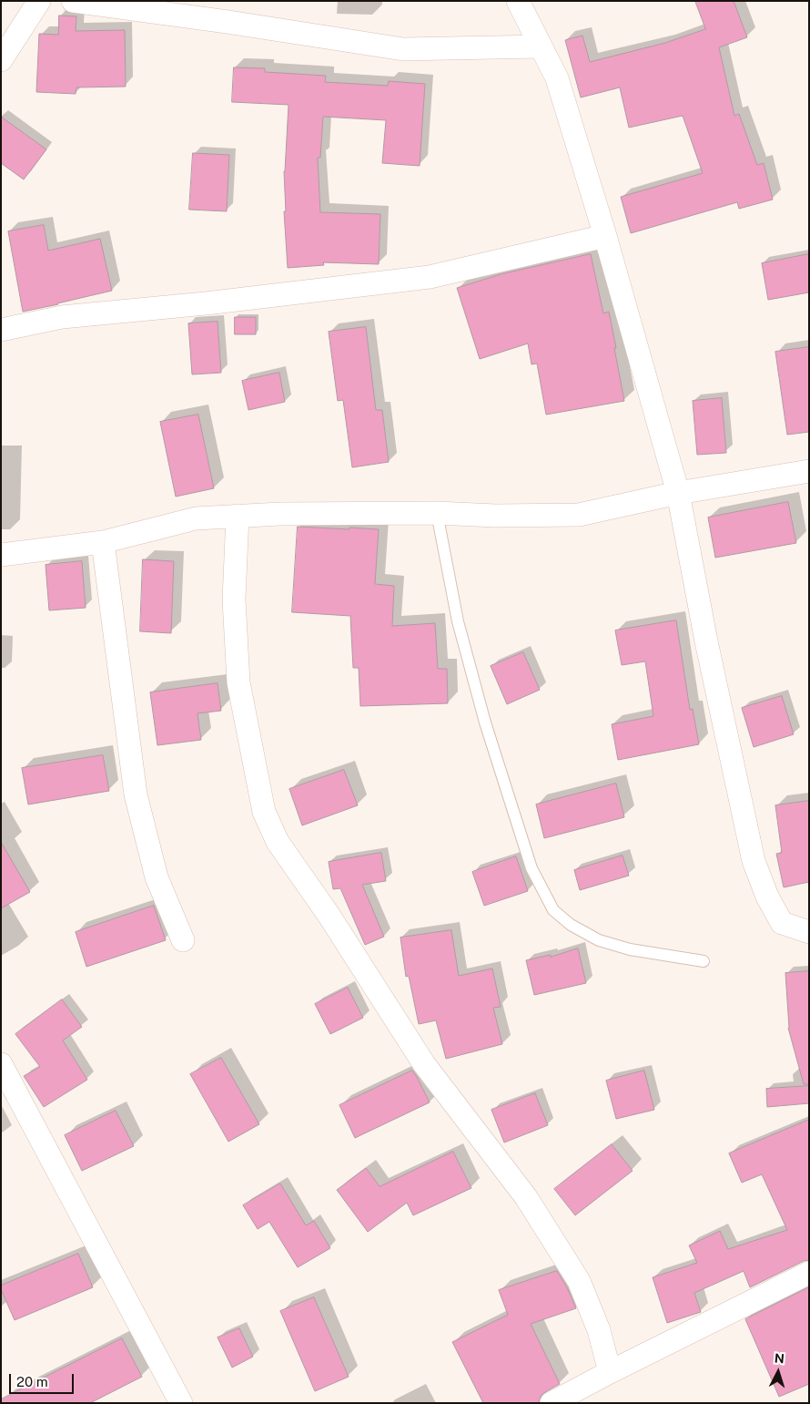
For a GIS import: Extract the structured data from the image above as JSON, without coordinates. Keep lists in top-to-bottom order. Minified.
{"scale_bar":"20 m","north":"top"}
